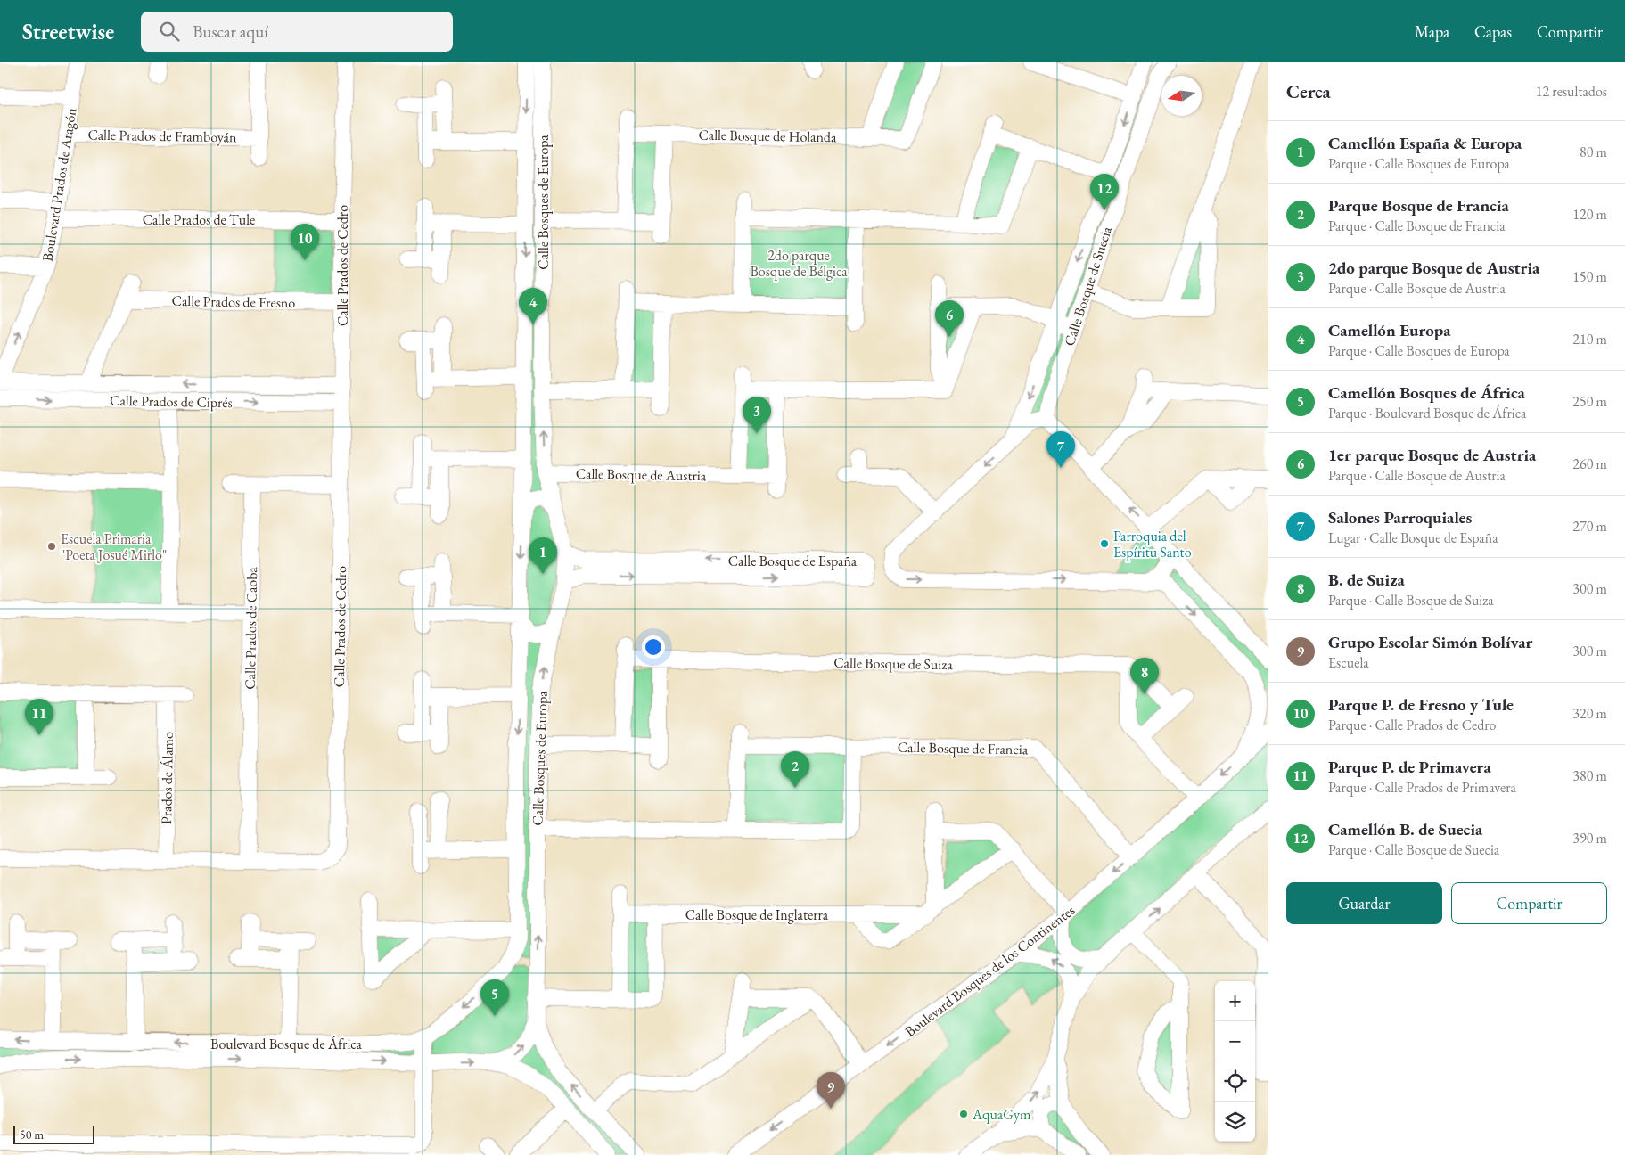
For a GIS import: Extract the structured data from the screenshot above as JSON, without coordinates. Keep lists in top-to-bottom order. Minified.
{"streets":{"street":["Calle Prados de Framboyán","Calle Bosque de Holanda","Boulevard Prados de Aragón","Calle Bosques de Europa","Calle Prados de Tule","Calle Prados de Cedro","Calle Bosque de Suecia","Calle Prados de Fresno","Calle Prados de Ciprés","Calle Bosque de Austria","Calle Bosque de España","Calle Prados de Caoba","Calle Bosque de Suiza","Calle Bosque de Francia","Prados de Álamo","Calle Bosque de Inglaterra","Boulevard Bosques de los Continentes","Boulevard Bosque de África"]},"crossings":[["Calle Prados de Framboyán","Boulevard Prados de Aragón"],["Boulevard Prados de Aragón","Calle Prados de Tule"],["Calle Bosques de Europa","Calle Bosque de Austria"],["Calle Bosques de Europa","Calle Bosque de España"],["Calle Bosques de Europa","Boulevard Bosque de África"],["Calle Prados de Tule","Calle Prados de Cedro"],["Calle Prados de Cedro","Calle Prados de Fresno"],["Calle Prados de Cedro","Calle Prados de Ciprés"],["Calle Prados de Cedro","Calle Prados de Caoba"],["Calle Prados de Cedro","Prados de Álamo"],["Calle Bosque de Francia","Boulevard Bosques de los Continentes"]],"parks":["2do parque Bosque de Bélgica"],"places":["Parroquia del Espíritu Santo","Escuela Primaria \"Poeta Josué Mirlo\"","AquaGym"],"scale_bar":"50 m","north":"left","page":{"header":"Streetwise","search":"Buscar aquí","nav":["Mapa","Capas","Compartir"],"heading":["Cerca","12 resultados"],"list":[{"mark":"1","name":"Camellón España & Europa","note":"Parque · Calle Bosques de Europa","value":"80 m"},{"mark":"2","name":"Parque Bosque de Francia","note":"Parque · Calle Bosque de Francia","value":"120 m"},{"mark":"3","name":"2do parque Bosque de Austria","note":"Parque · Calle Bosque de Austria","value":"150 m"},{"mark":"4","name":"Camellón Europa","note":"Parque · Calle Bosques de Europa","value":"210 m"},{"mark":"5","name":"Camellón Bosques de África","note":"Parque · Boulevard Bosque de África","value":"250 m"},{"mark":"6","name":"1er parque Bosque de Austria","note":"Parque · Calle Bosque de Austria","value":"260 m"},{"mark":"7","name":"Salones Parroquiales","note":"Lugar · Calle Bosque de España","value":"270 m"},{"mark":"8","name":"B. de Suiza","note":"Parque · Calle Bosque de Suiza","value":"300 m"},{"mark":"9","name":"Grupo Escolar Simón Bolívar","note":"Escuela","value":"300 m"},{"mark":"10","name":"Parque P. de Fresno y Tule","note":"Parque · Calle Prados de Cedro","value":"320 m"},{"mark":"11","name":"Parque P. de Primavera","note":"Parque · Calle Prados de Primavera","value":"380 m"},{"mark":"12","name":"Camellón B. de Suecia","note":"Parque · Calle Bosque de Suecia","value":"390 m"}],"pins":["12","10","4","6","3","7","1","8","11","2","5","9"],"buttons":["Guardar","Compartir"],"map_buttons":["+","−"],"scale":"50 m"}}
